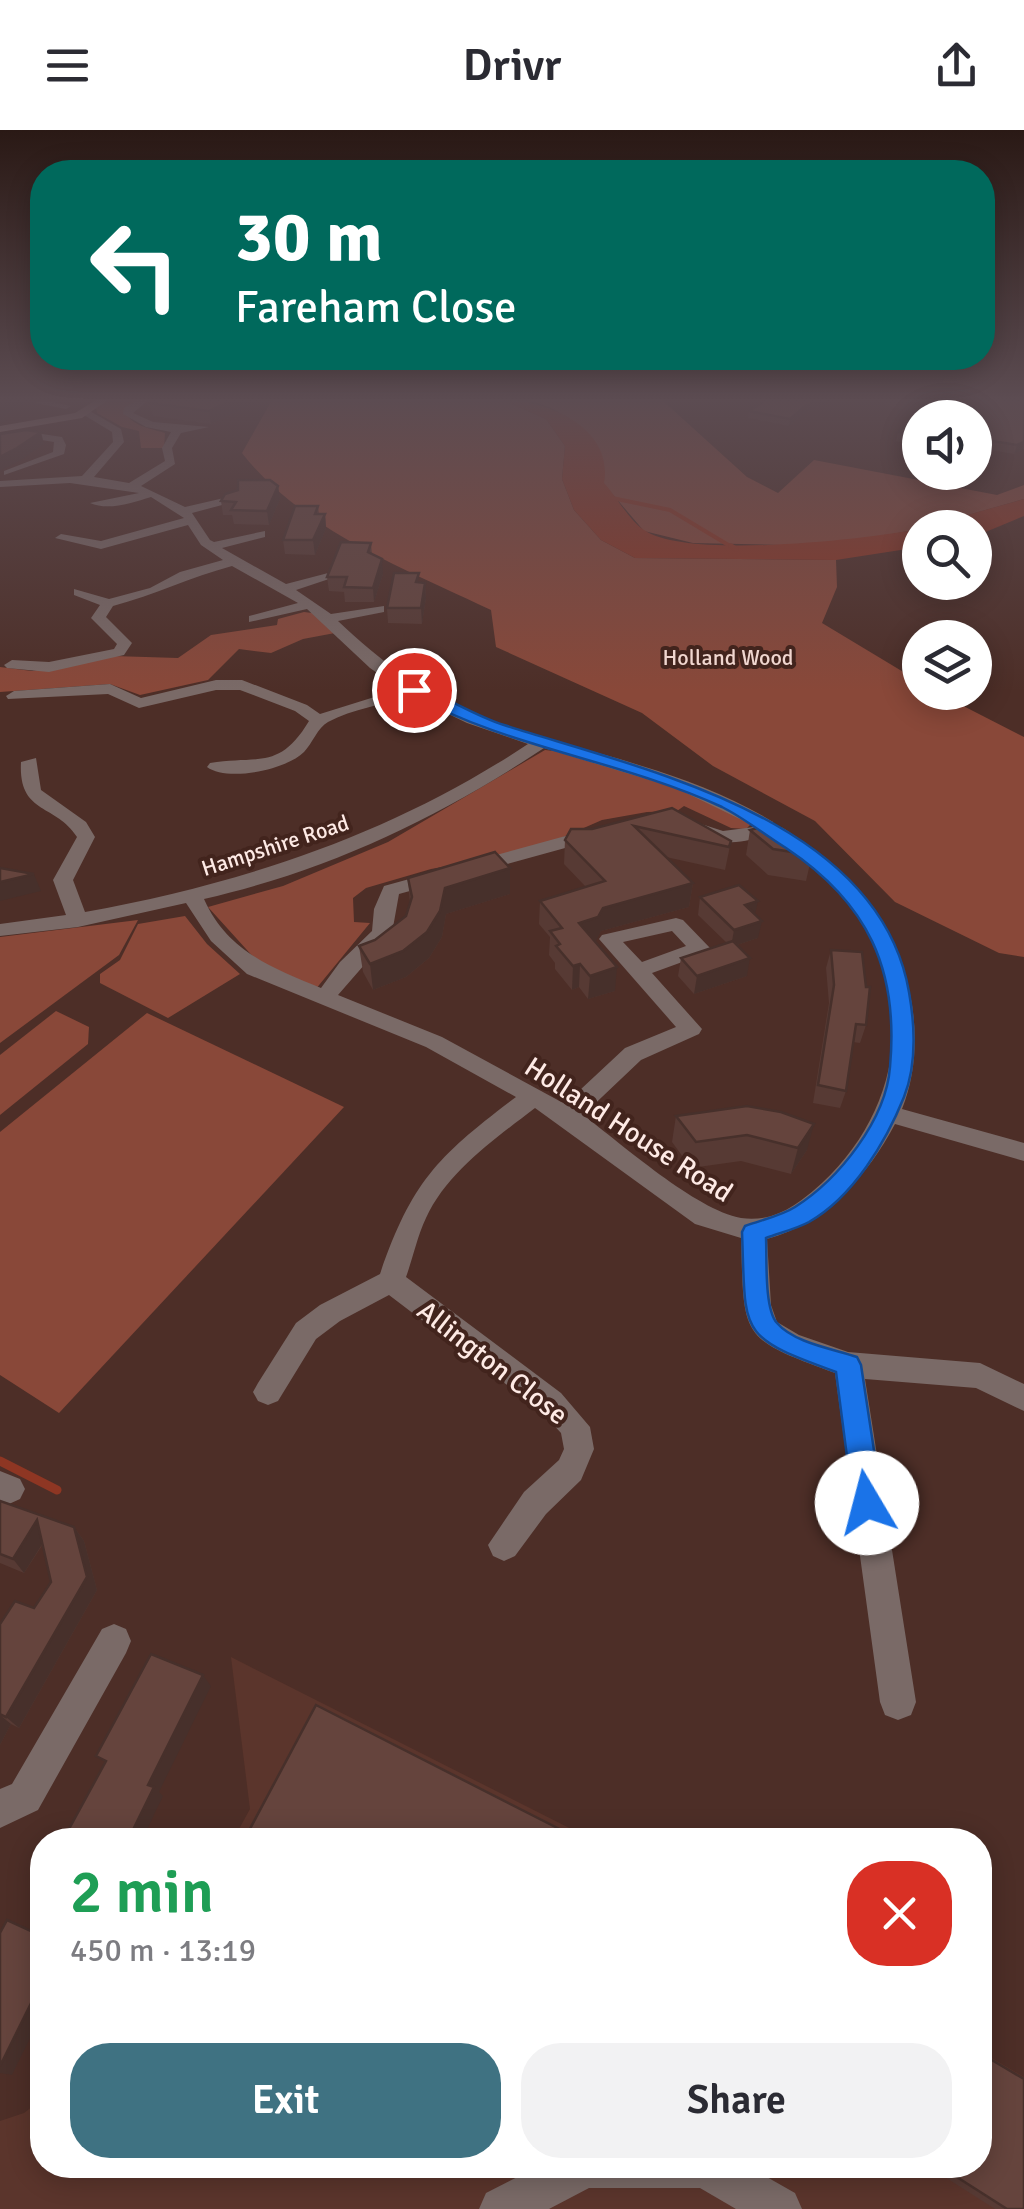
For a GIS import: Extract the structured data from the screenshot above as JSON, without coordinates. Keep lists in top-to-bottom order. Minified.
{"streets":{"street":["Hampshire Road","Holland House Road","Allington Close"]},"crossings":[["Hampshire Road","Holland House Road"],["Holland House Road","Allington Close"]],"parks":["Holland Wood"],"page":{"header":"Drivr","turn":["30 m","Fareham Close"],"heading":["2 min","450 m · 13:19"],"buttons":["Exit","Share"]}}
